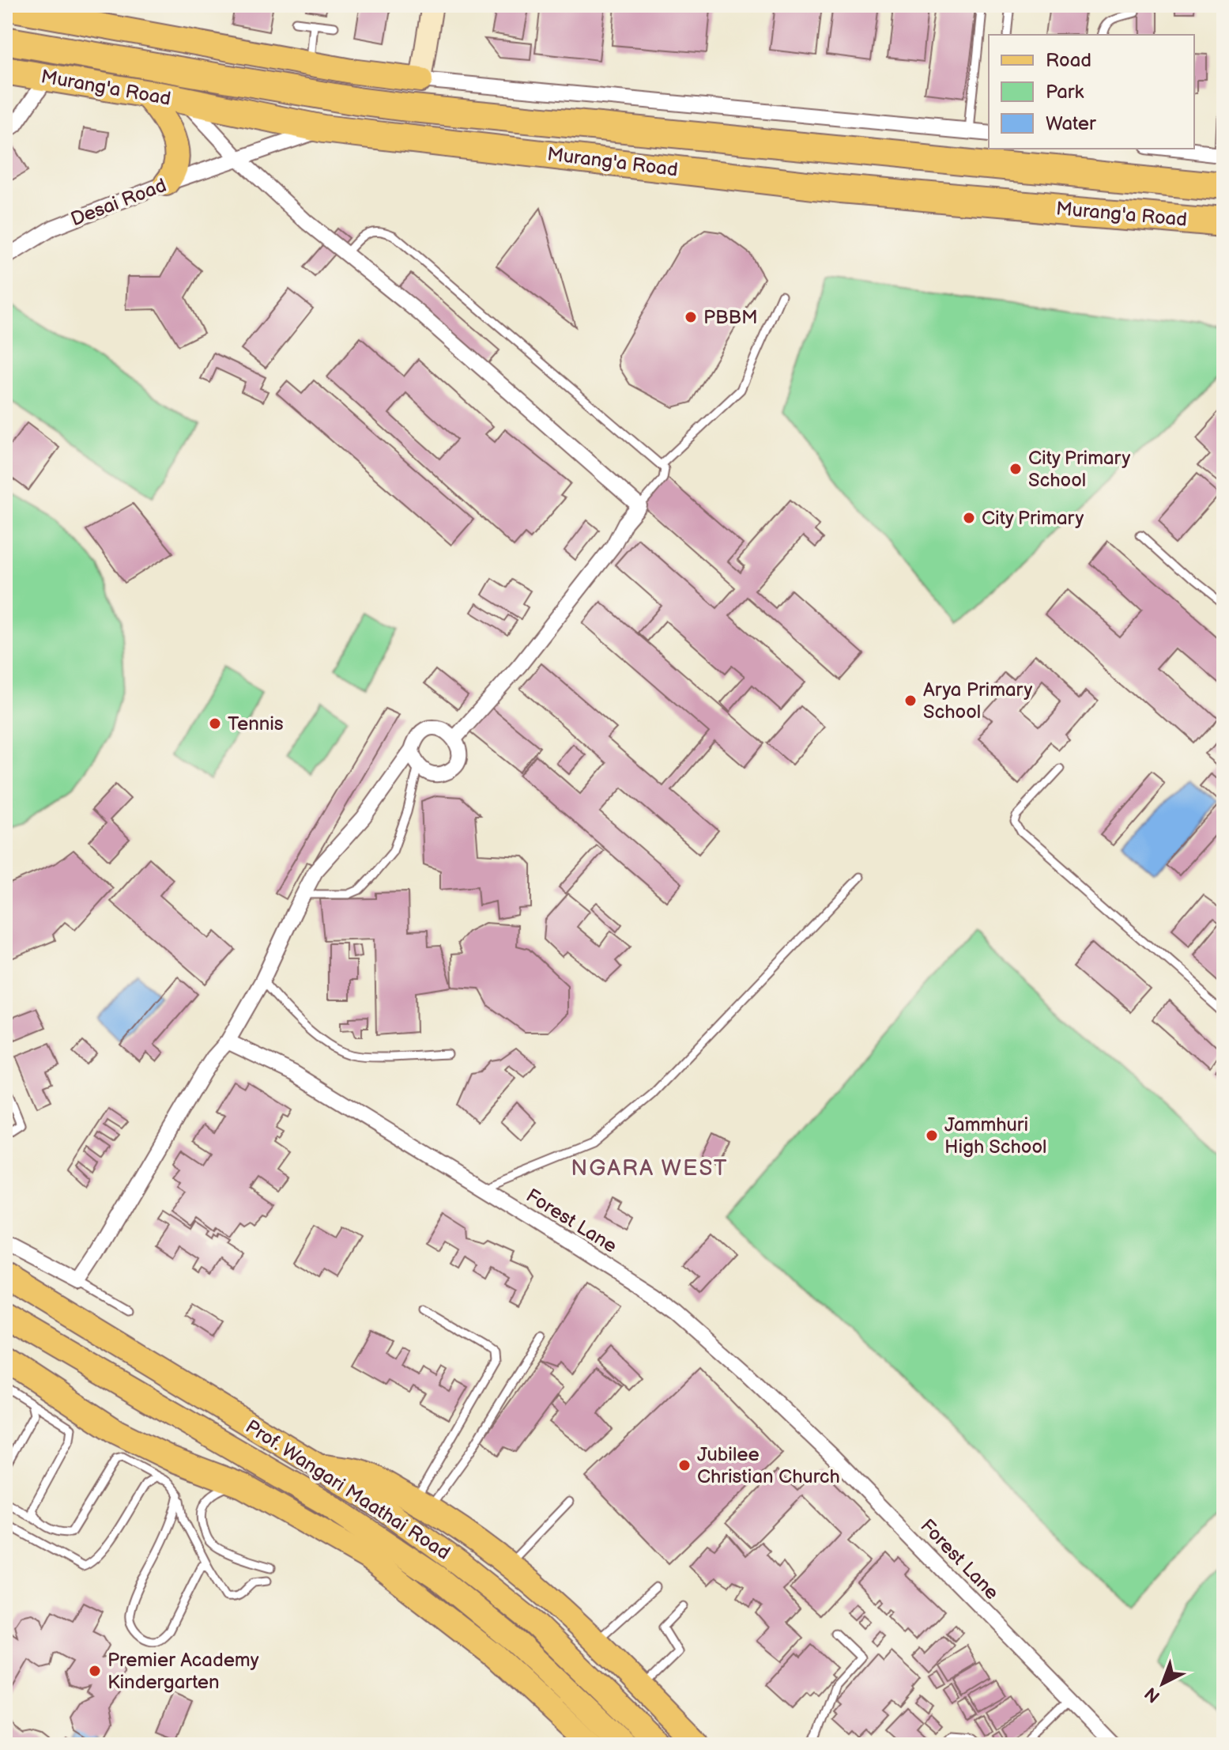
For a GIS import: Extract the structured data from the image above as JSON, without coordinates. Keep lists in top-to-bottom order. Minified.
{"streets":{"highway":["Murang'a Road"],"main road":["Prof. Wangari Maathai Road"],"street":["Desai Road","Forest Lane"]},"crossings":[["Murang'a Road","Desai Road"]],"districts":["NGARA WEST"],"places":["PBBM","City Primary School","City Primary","Arya Primary School","Tennis","Jammhuri High School","Jubilee Christian Church","Premier Academy Kindergarten"],"legend":["Road","Park","Water"],"north":"bottom left"}
